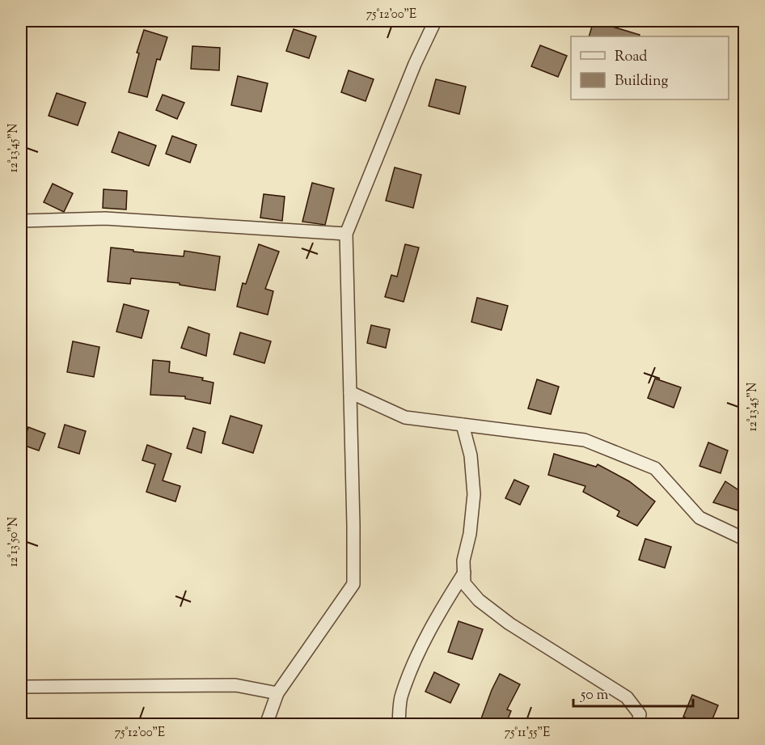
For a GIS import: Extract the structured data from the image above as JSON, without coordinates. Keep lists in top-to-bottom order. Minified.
{"legend":["Road","Building"],"scale_bar":"50 m","coordinates":["75°12'00\"E","12°13'45\"N","12°13'50\"N","75°11'55\"E"]}
